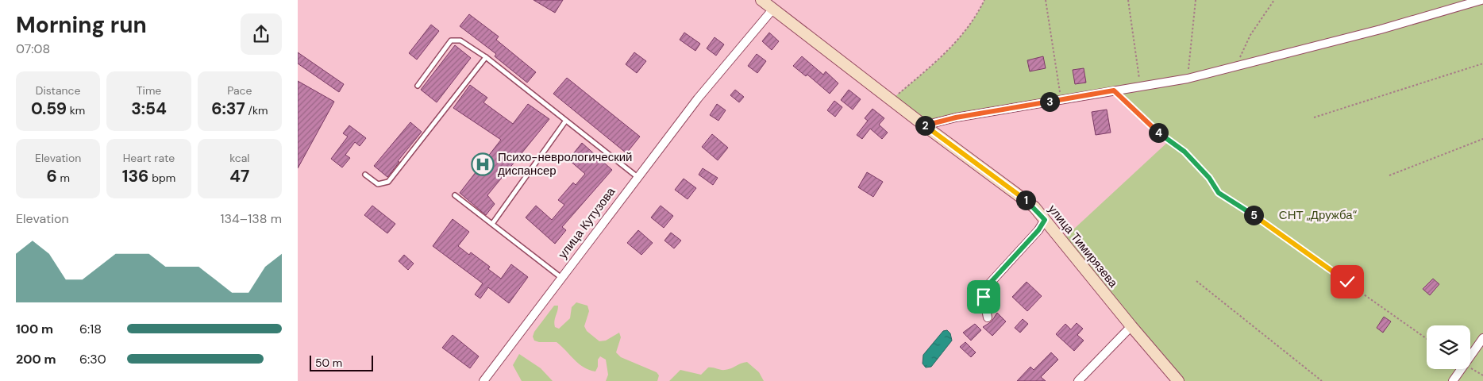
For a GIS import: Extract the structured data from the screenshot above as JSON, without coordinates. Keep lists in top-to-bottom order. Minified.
{"streets":{"main road":["улица Тимирязева"],"street":["улица Кутузова"]},"crossings":[["улица Кутузова","улица Тимирязева"]],"parks":["СНТ „Дружба“"],"places":{"hospital":["Психо-неврологический диспансер"]},"scale_bar":"50 m","page":{"heading":["Morning run","07:08"],"stats":[["Distance","0.59 km"],["Time","3:54"],["Pace","6:37 /km"],["Elevation","6 m"],["Heart rate","136 bpm"],["kcal","47"]],"pins":["3","2","4","1","5"],"chart":["Elevation","134–138 m"],"list":[{"name":"100 m","note":"6:18"},{"name":"200 m","note":"6:30"}],"scale":"50 m"}}
